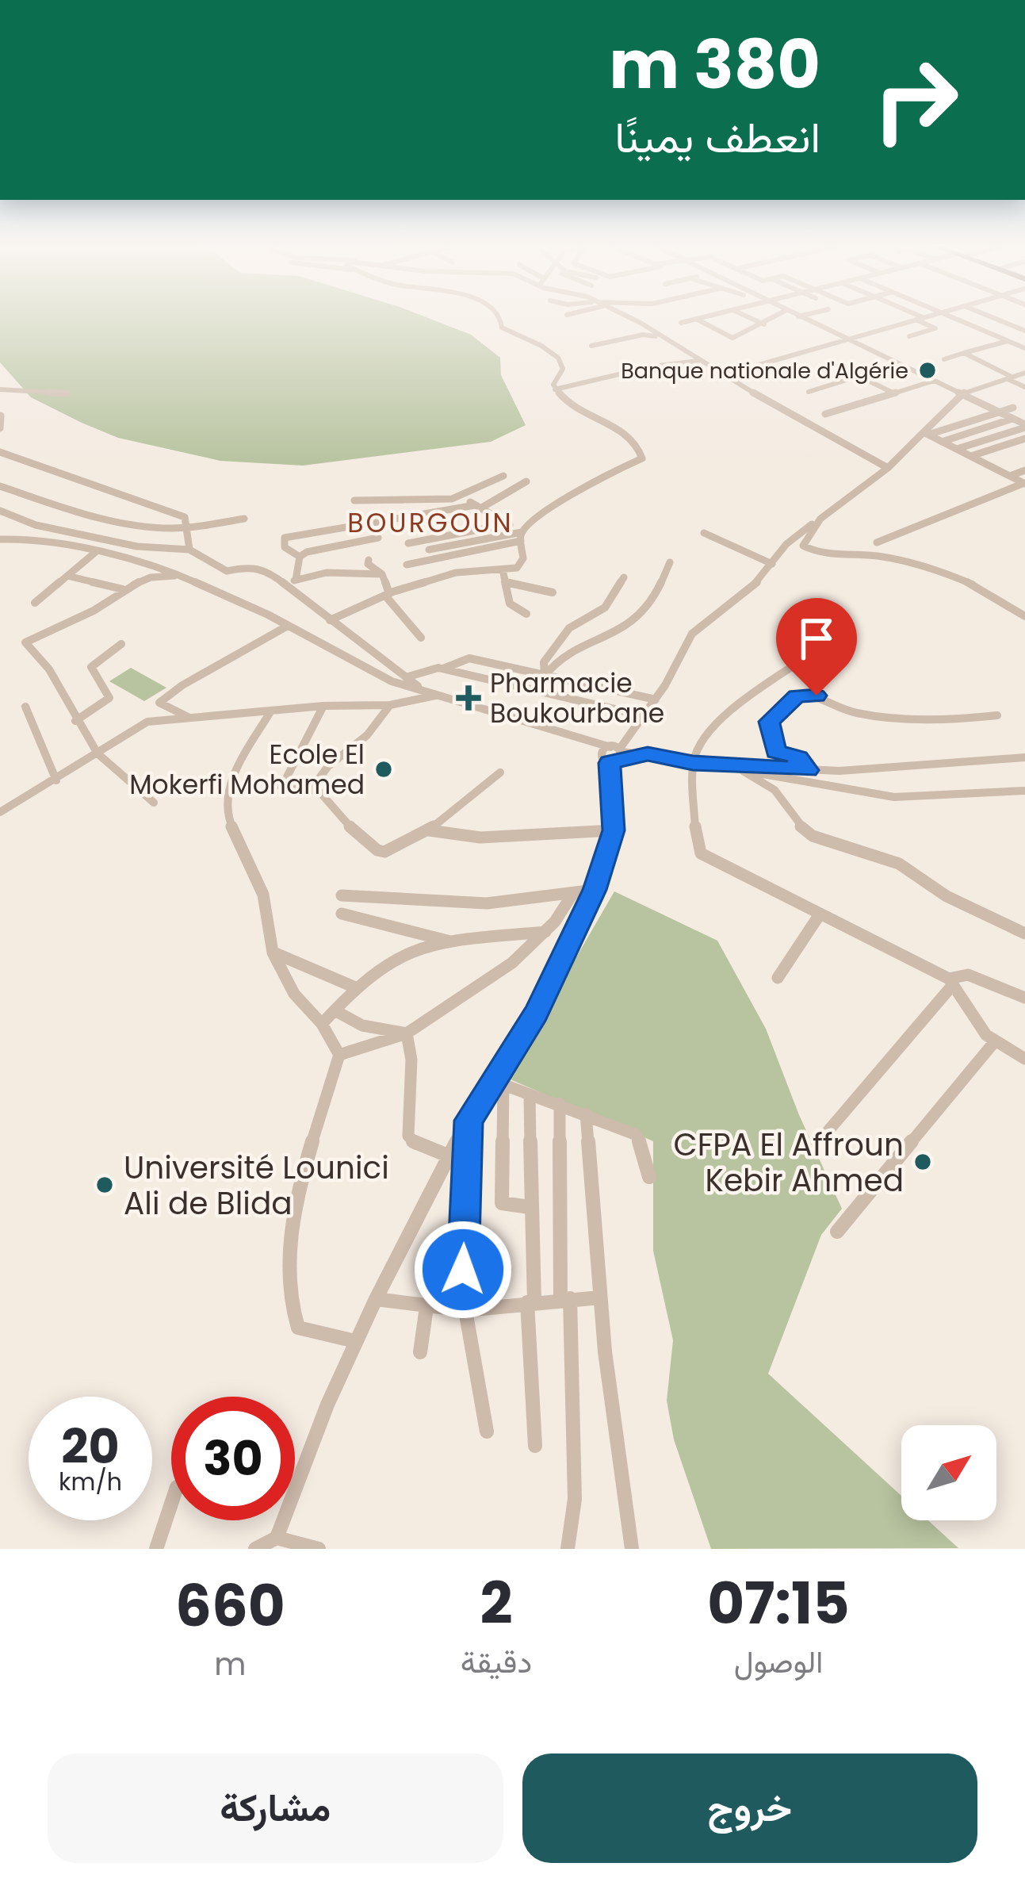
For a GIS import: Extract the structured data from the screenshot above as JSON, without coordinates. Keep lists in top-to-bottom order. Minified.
{"districts":["BOURGOUN"],"places":{"other":["Banque nationale d'Algérie","Ecole El Mokerfi Mohamed","CFPA El Affroun Kebir Ahmed","Université Lounici Ali de Blida"],"health":["Pharmacie Boukourbane"]},"north":"top right","page":{"turn":["380 m","انعطف يمينًا"],"speed":"20 km/h","limit":"30","eta":["07:15","الوصول","2","دقيقة","660","m"],"buttons":["خروج","مشاركة"]}}
